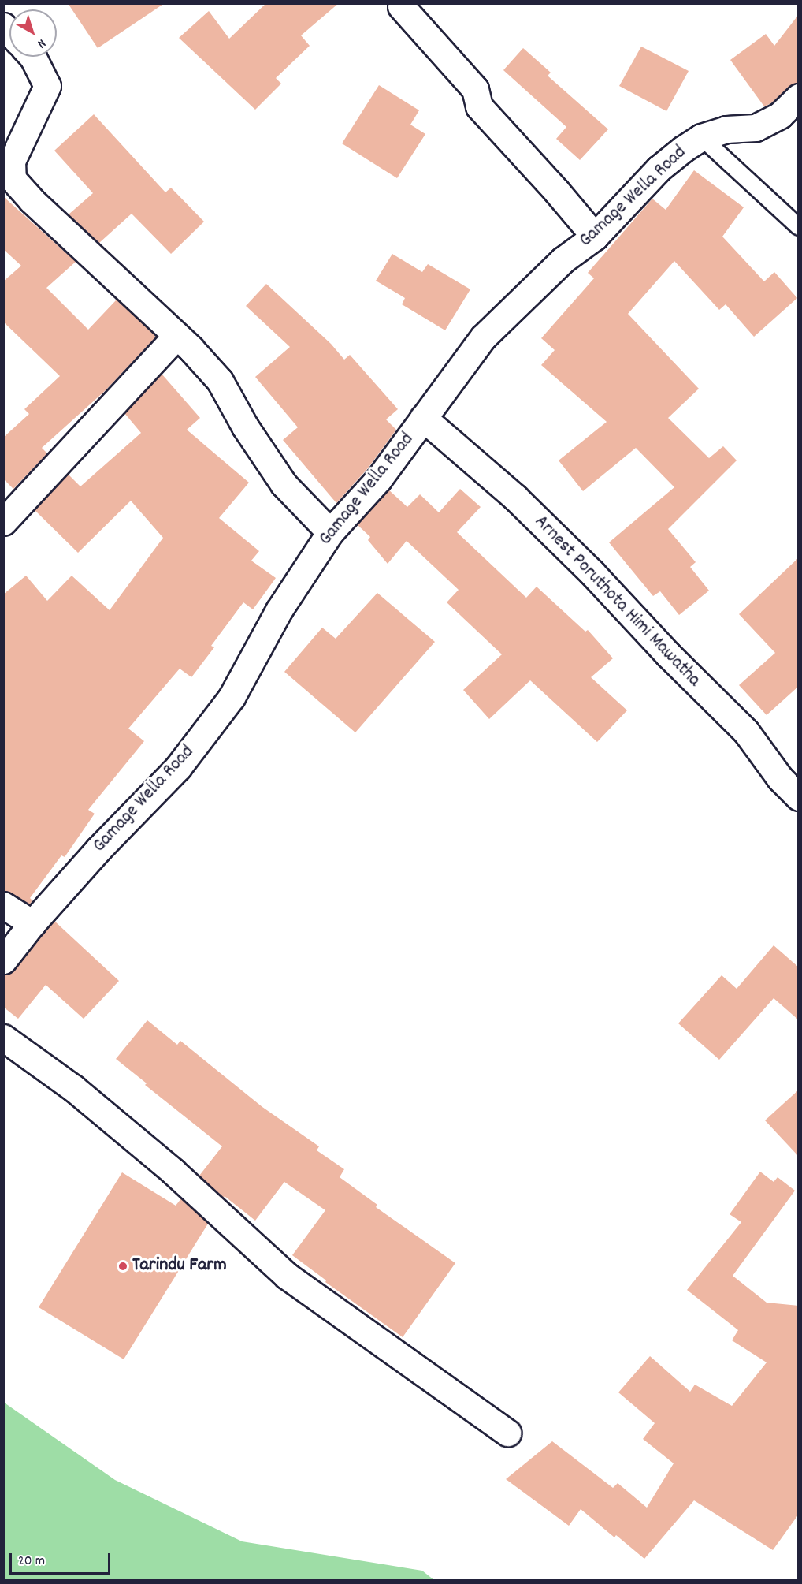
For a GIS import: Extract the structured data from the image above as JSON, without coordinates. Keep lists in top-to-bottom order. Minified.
{"streets":{"street":["Gamage Wella Road","Arnest Poruthota Himi Mawatha"]},"crossings":[["Gamage Wella Road","Arnest Poruthota Himi Mawatha"]],"places":["Tarindu Farm"],"scale_bar":"20 m","north":"bottom right"}
